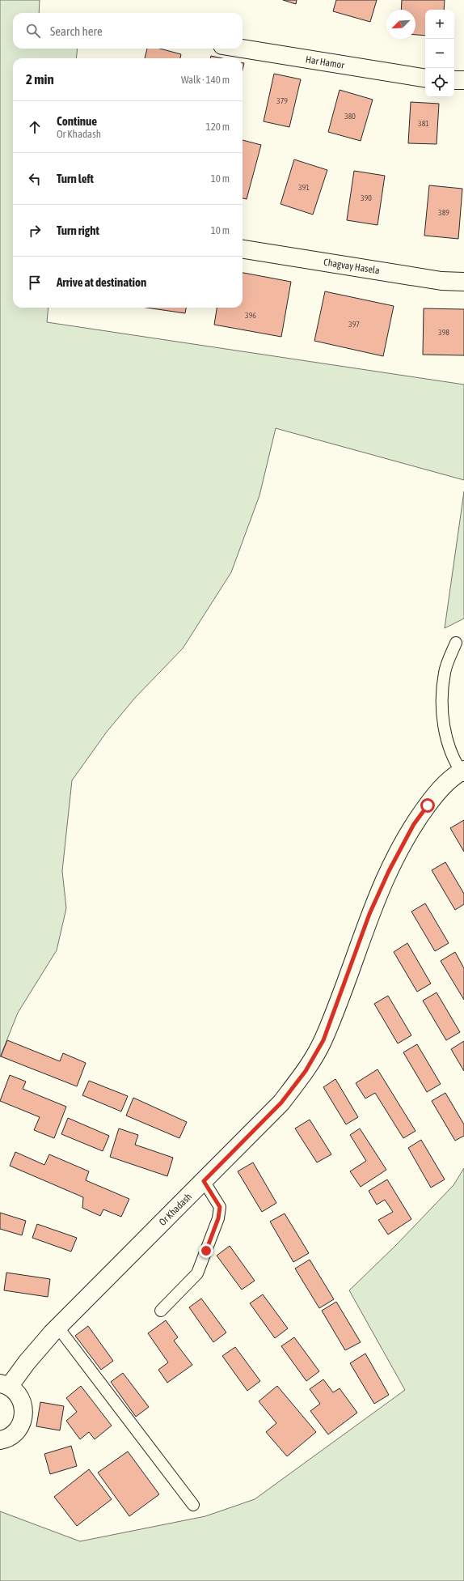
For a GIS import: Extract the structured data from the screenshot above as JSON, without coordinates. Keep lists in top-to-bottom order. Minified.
{"streets":{"street":["Har Hamor","Chagvay Hasela","Or Khadash"]},"house_numbers":["379","380","381","391","390","389","396","397","398"],"north":"bottom left","page":{"map_buttons":["+","−"],"search":"Search here","heading":["2 min","Walk · 140 m"],"list":[["Continue","Or Khadash","120 m"],["Turn left","10 m"],["Turn right","10 m"],"Arrive at destination"]}}
